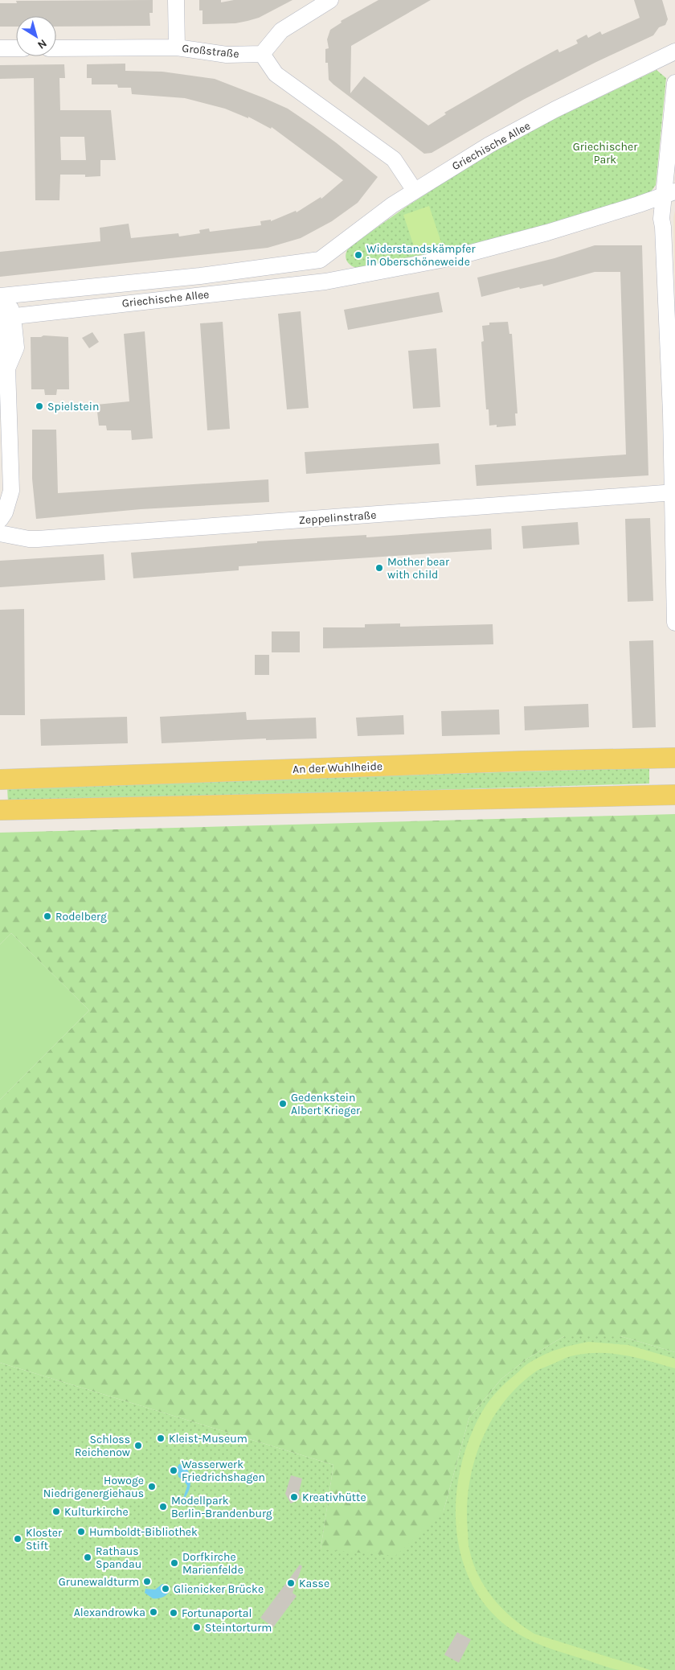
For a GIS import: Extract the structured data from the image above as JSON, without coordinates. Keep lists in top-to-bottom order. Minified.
{"streets":{"main road":["An der Wuhlheide"],"street":["Großstraße","Griechische Allee","Zeppelinstraße"]},"parks":["Griechischer Park"],"places":["Widerstandskämpfer in Oberschöneweide","Spielstein","Mother bear with child","Rodelberg","Gedenkstein Albert Krieger","Kleist-Museum","Schloss Reichenow","Wasserwerk Friedrichshagen","Howoge Niedrigenergiehaus","Kreativhütte","Modellpark Berlin-Brandenburg","Kulturkirche","Humboldt-Bibliothek","Kloster Stift","Rathaus Spandau","Dorfkirche Marienfelde","Grunewaldturm","Kasse","Glienicker Brücke","Alexandrowka","Fortunaportal","Steintorturm"],"north":"bottom right"}
